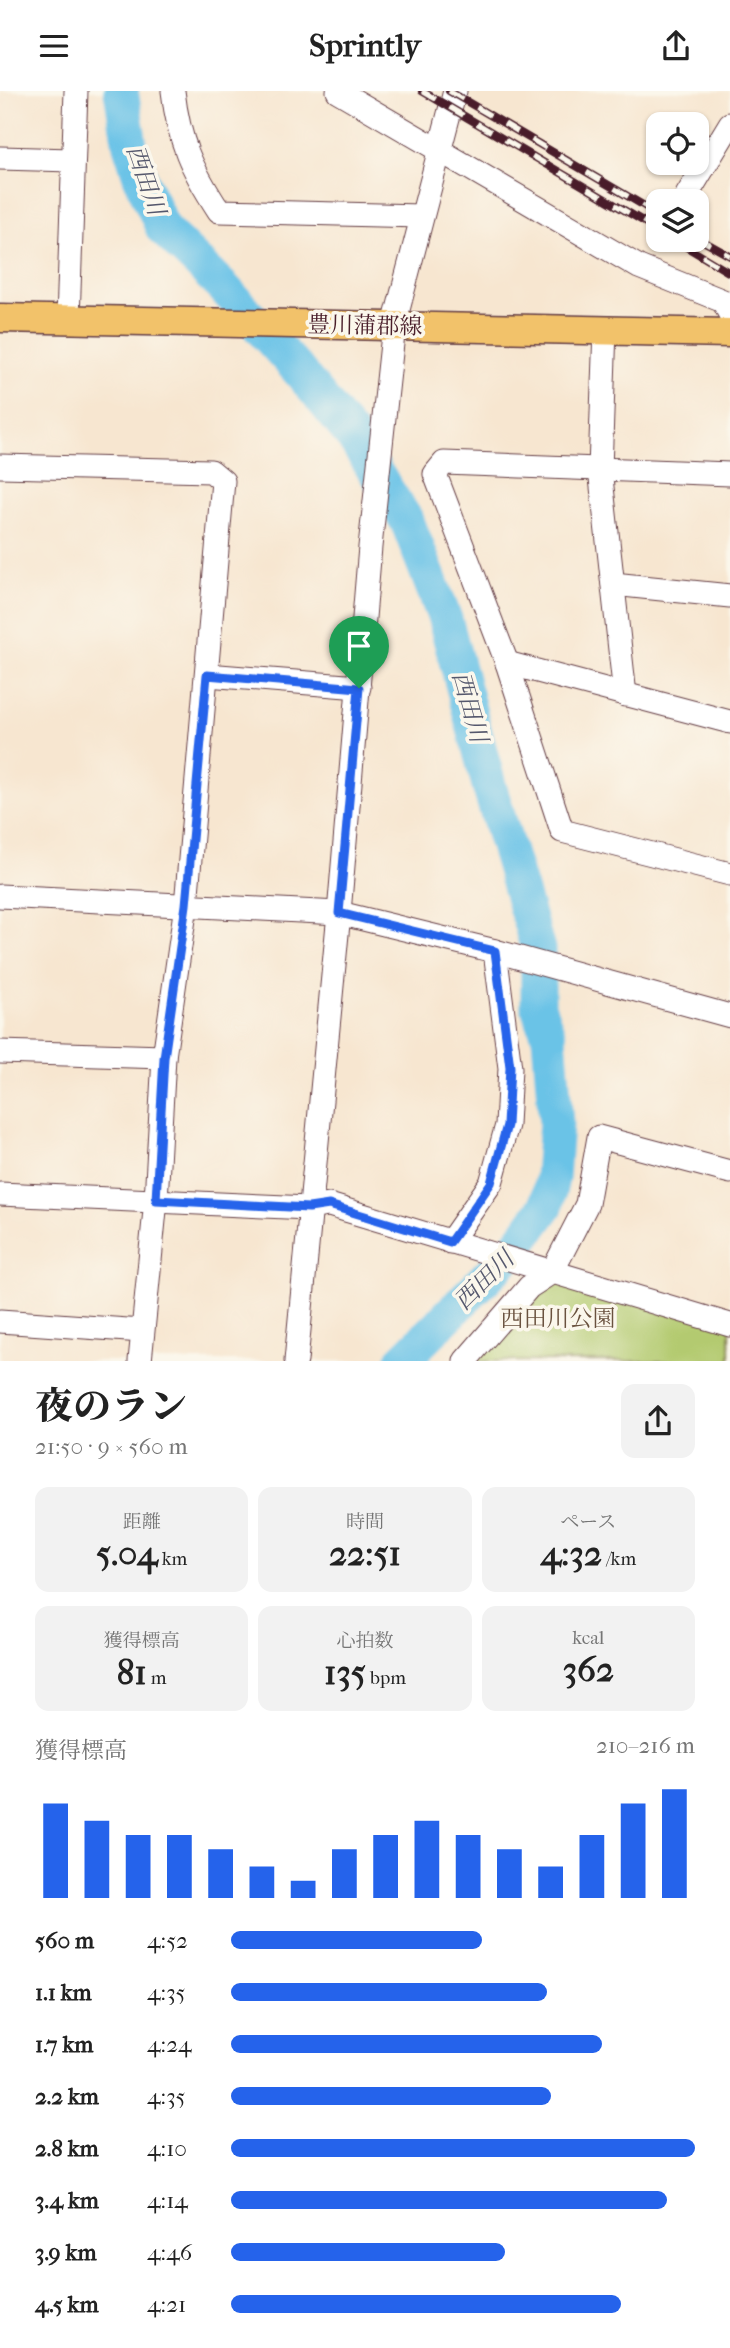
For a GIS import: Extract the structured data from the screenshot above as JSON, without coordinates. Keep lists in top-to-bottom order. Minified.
{"streets":{"main road":["豊川蒲郡線"]},"water":["西田川"],"parks":["西田川公園"],"page":{"header":"Sprintly","heading":["夜のラン","21:50 · 9 × 560 m"],"stats":[["距離","5.04 km"],["時間","22:51"],["ペース","4:32 /km"],["獲得標高","81 m"],["心拍数","135 bpm"],["kcal","362"]],"chart":["獲得標高","210–216 m"],"list":[{"name":"560 m","note":"4:52"},{"name":"1.1 km","note":"4:35"},{"name":"1.7 km","note":"4:24"},{"name":"2.2 km","note":"4:35"},{"name":"2.8 km","note":"4:10"},{"name":"3.4 km","note":"4:14"},{"name":"3.9 km","note":"4:46"},{"name":"4.5 km","note":"4:21"}]}}
